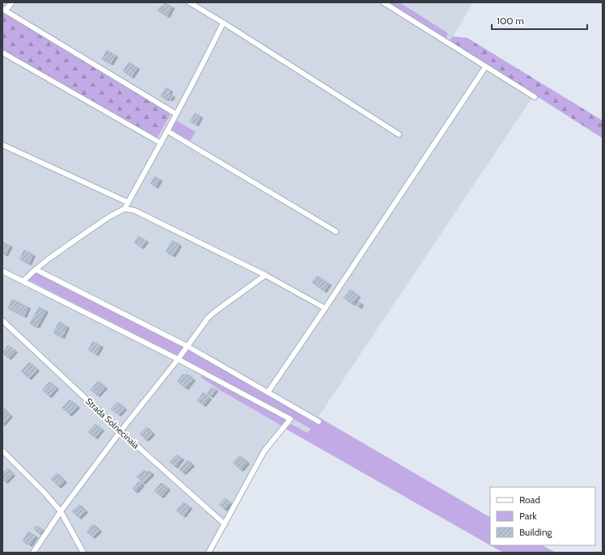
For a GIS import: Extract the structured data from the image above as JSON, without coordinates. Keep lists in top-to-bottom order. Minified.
{"streets":{"street":["Strada Solnecinaia"]},"legend":["Road","Park","Building"],"scale_bar":"100 m"}
